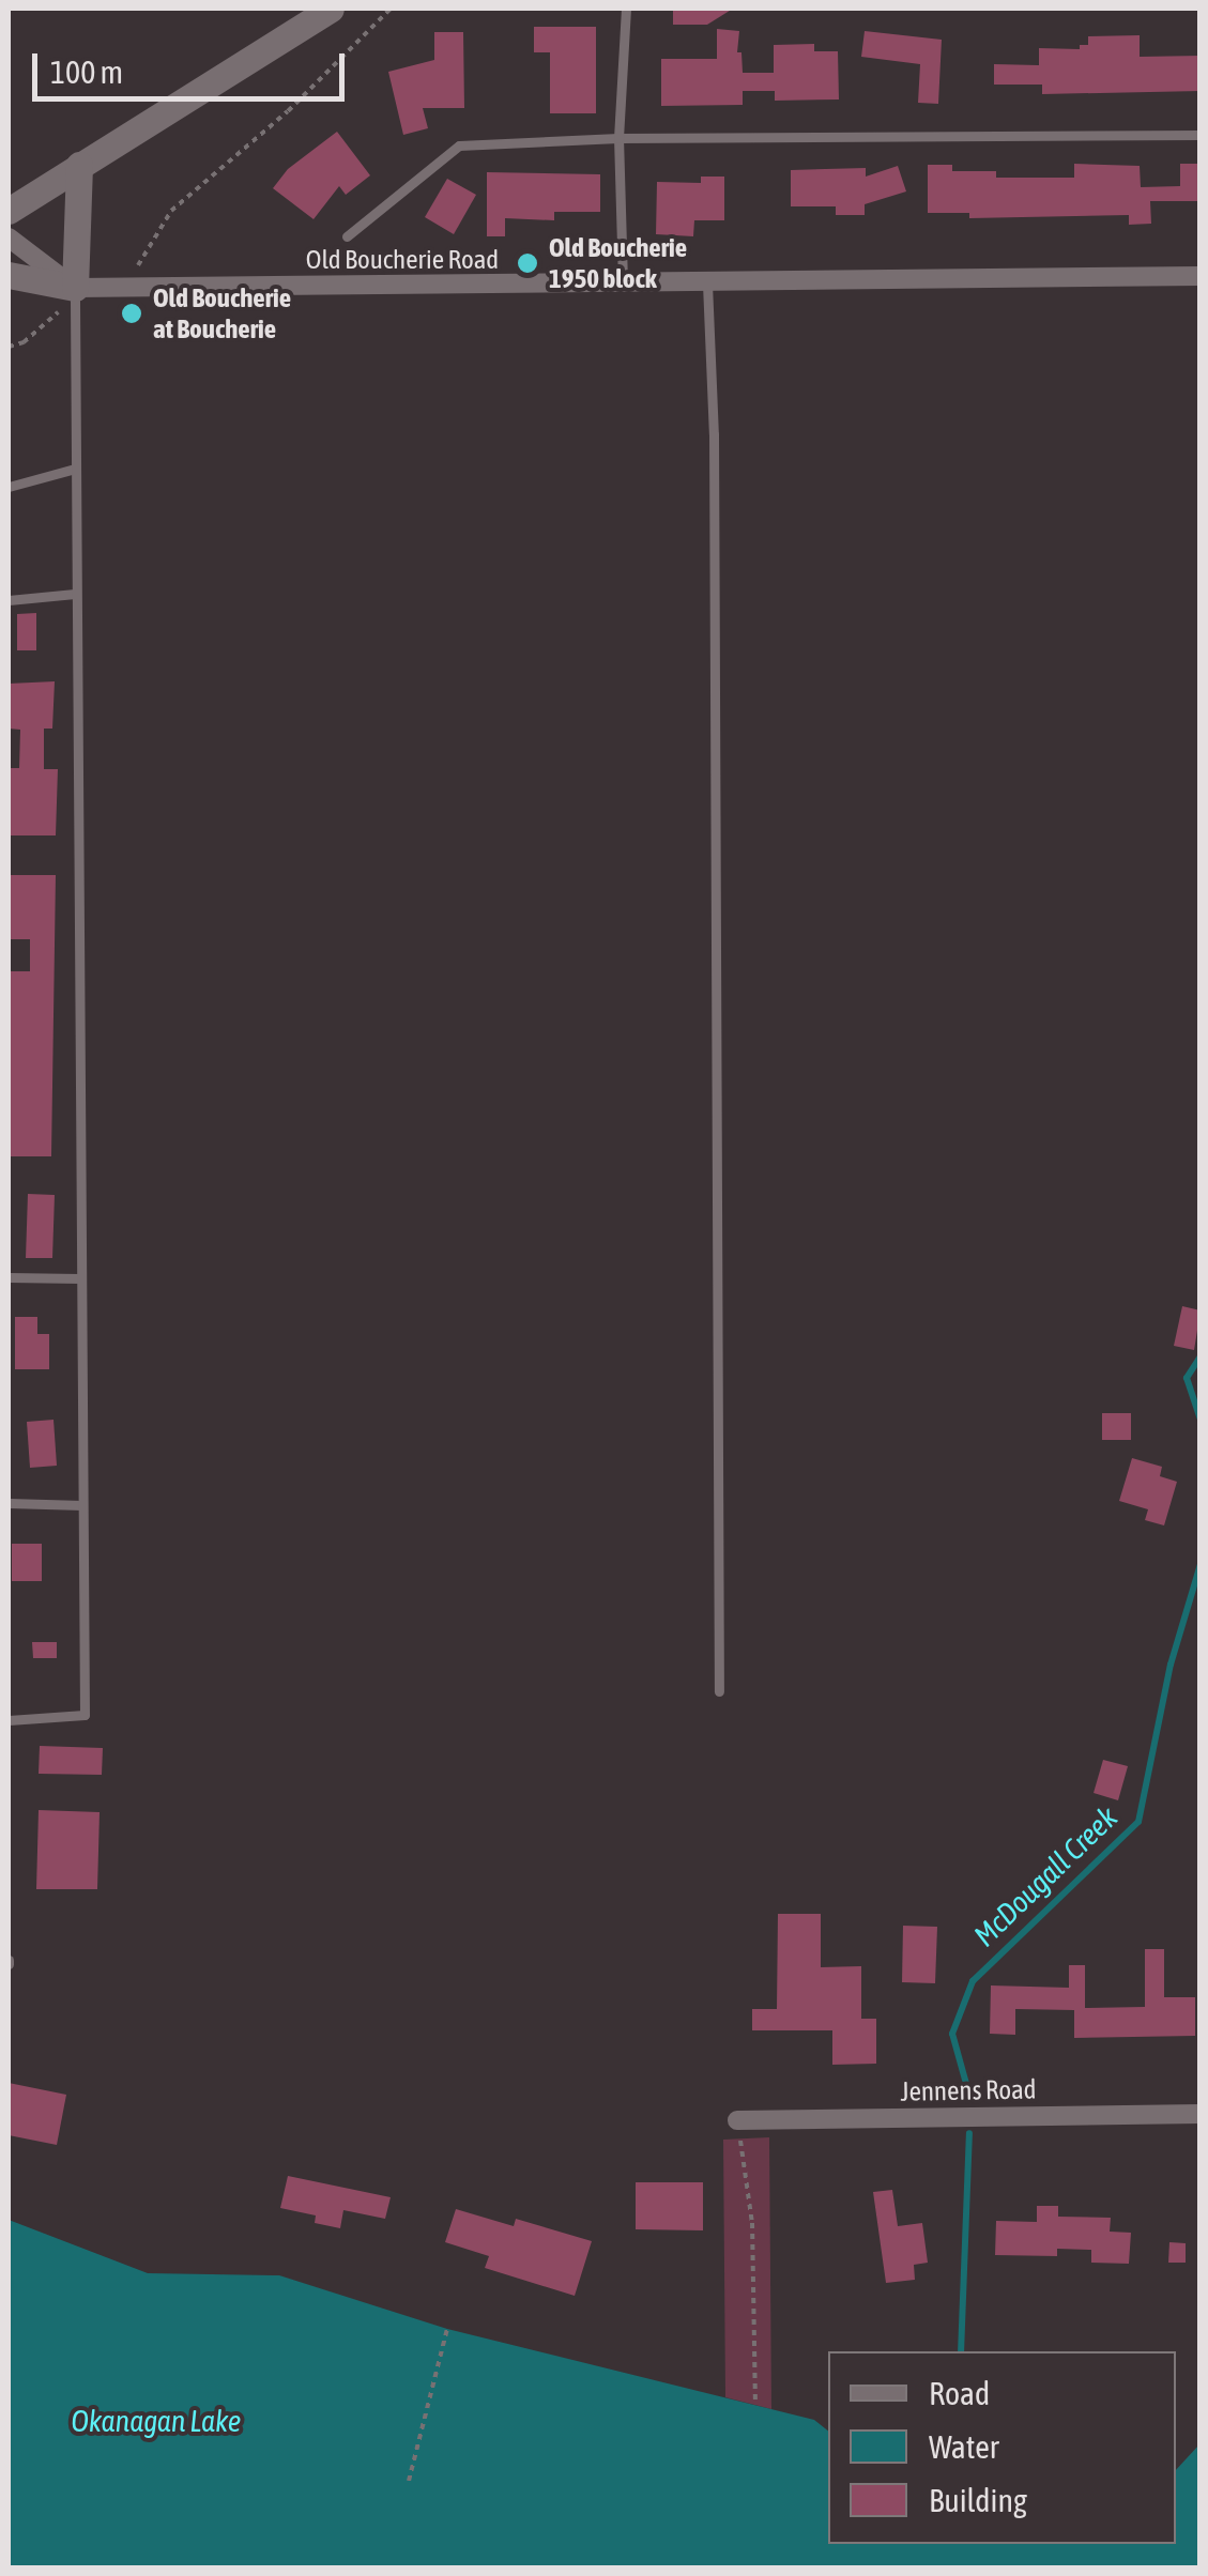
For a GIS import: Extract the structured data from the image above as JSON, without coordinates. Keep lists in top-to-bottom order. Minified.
{"streets":{"street":["Old Boucherie Road","Jennens Road"]},"water":["McDougall Creek","Okanagan Lake"],"places":["Old Boucherie 1950 block","Old Boucherie at Boucherie"],"legend":["Road","Water","Building"],"scale_bar":"100 m"}
